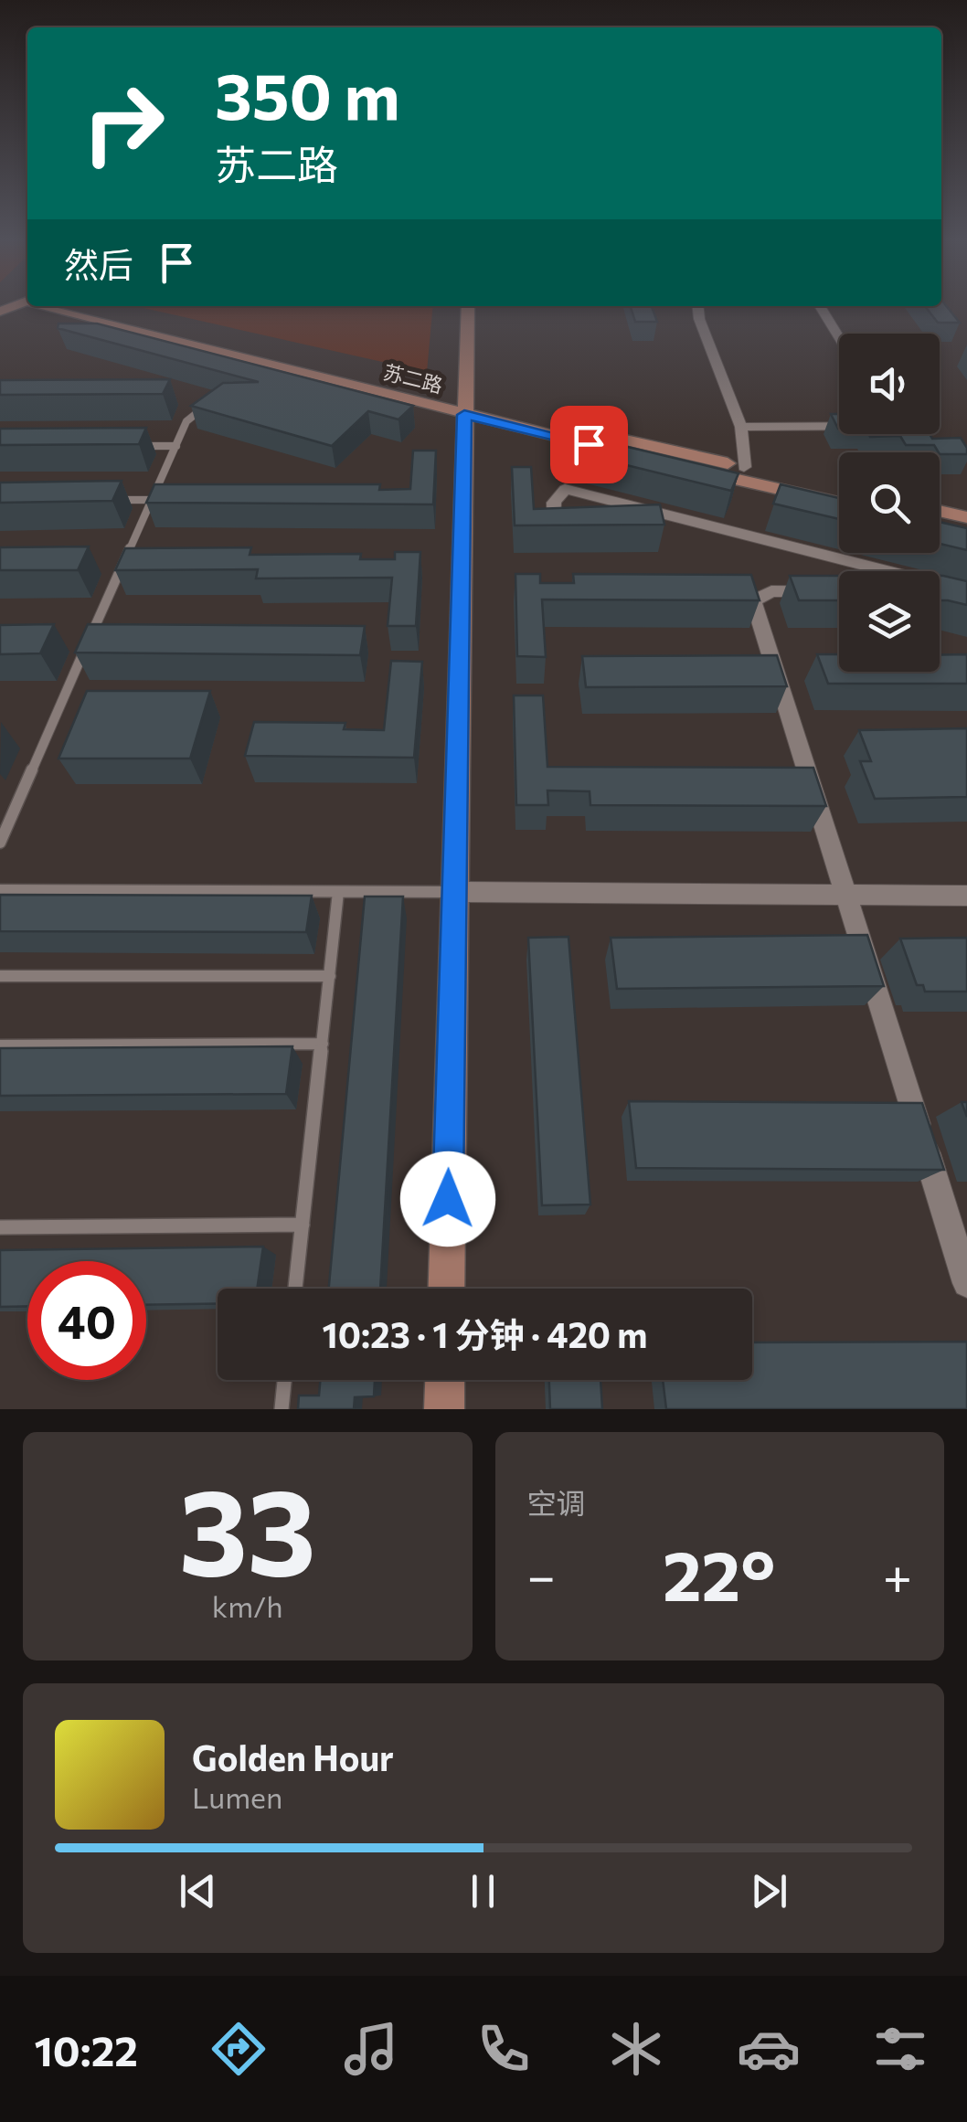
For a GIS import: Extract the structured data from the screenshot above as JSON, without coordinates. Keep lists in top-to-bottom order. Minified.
{"streets":{"street":["苏二路"]},"page":{"turn":["350 m","苏二路"],"then":"然后","limit":"40","trip":"10:23 · 1 分钟 · 420 m","tile":[["33","km/h"],"空调"],"heat":["−","22°","+"],"song":["Golden Hour","Lumen"],"tabs":"10:22"}}
